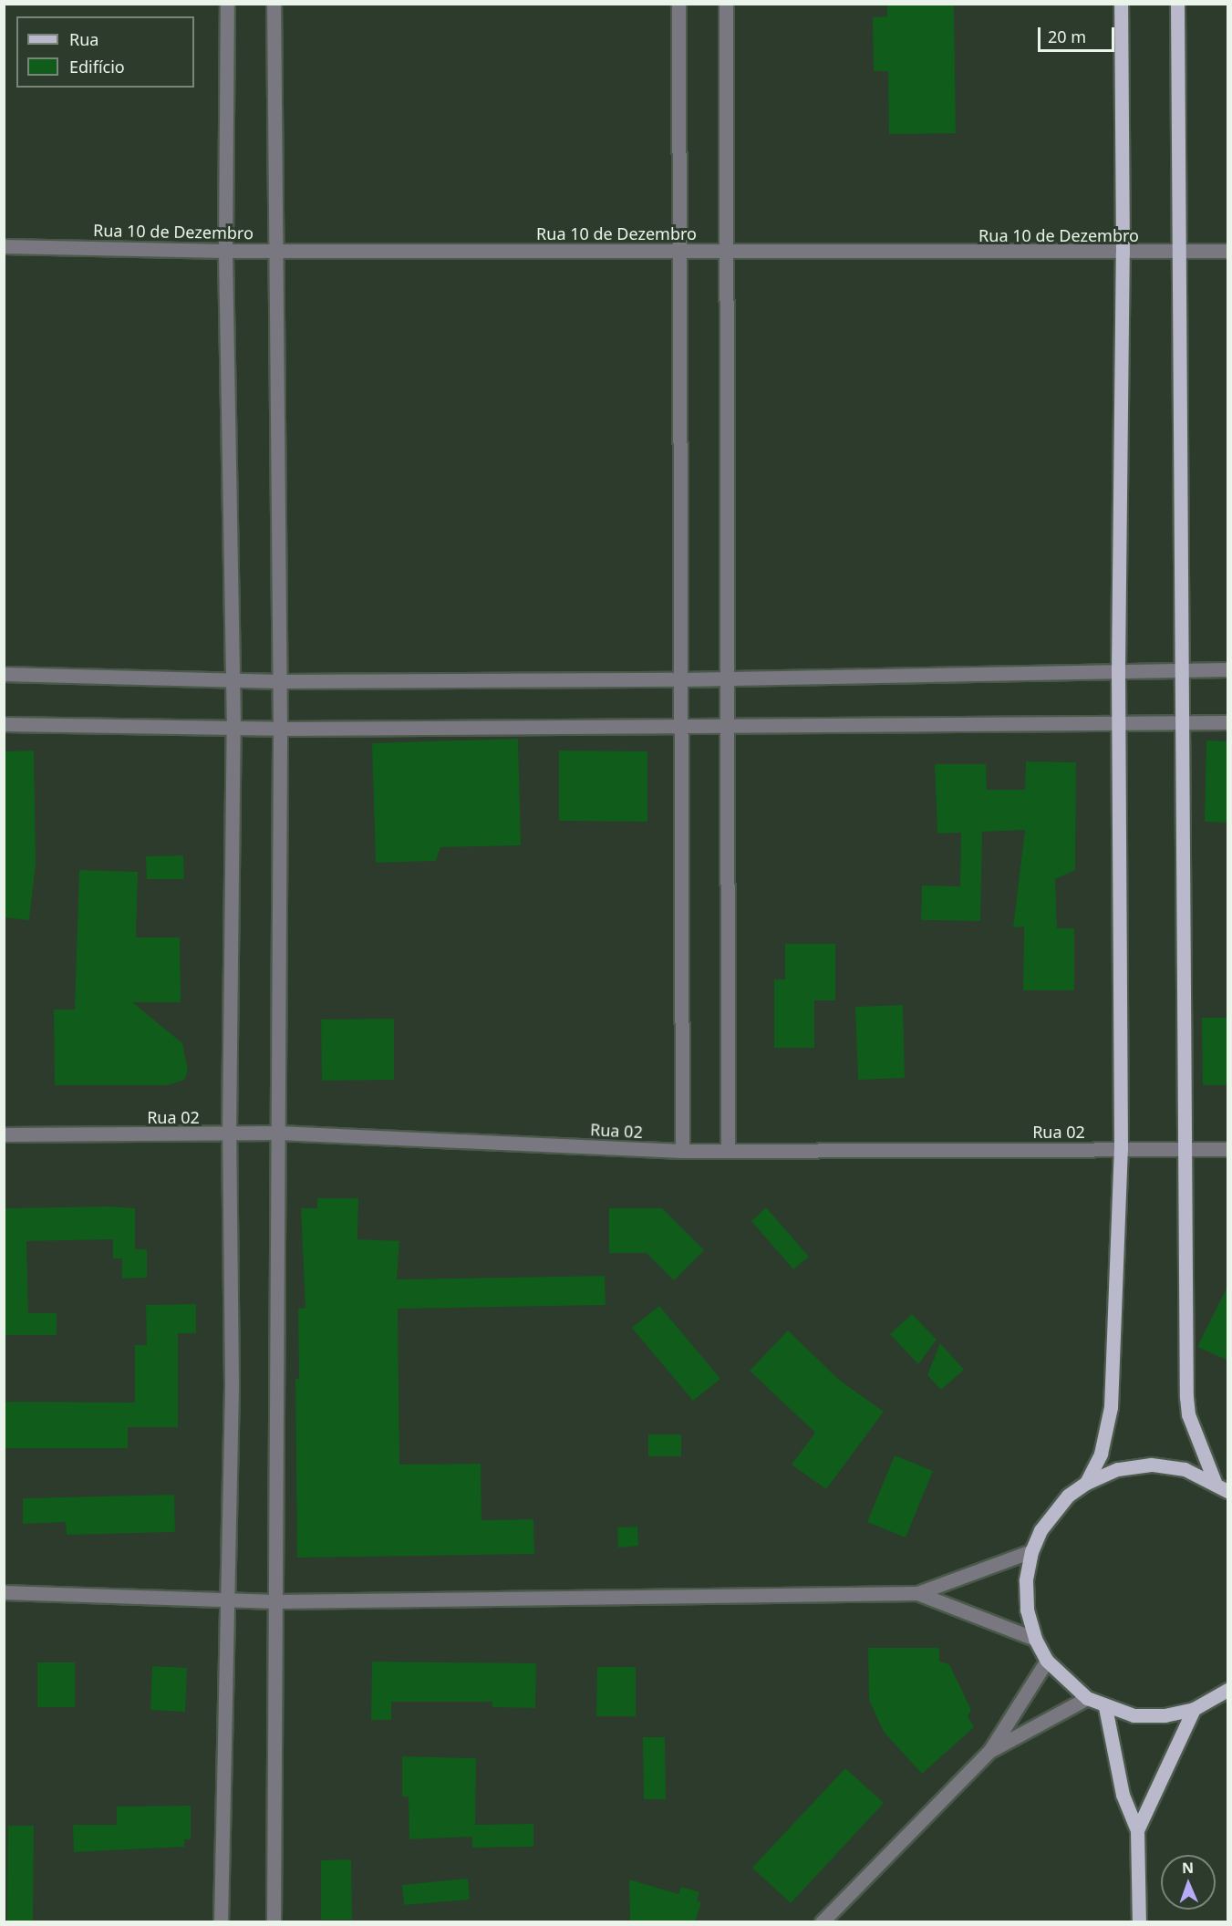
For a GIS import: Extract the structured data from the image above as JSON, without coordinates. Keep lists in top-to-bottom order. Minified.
{"streets":{"street":["Rua 10 de Dezembro","Rua 02"]},"legend":["Rua","Edifício"],"scale_bar":"20 m","north":"top"}
